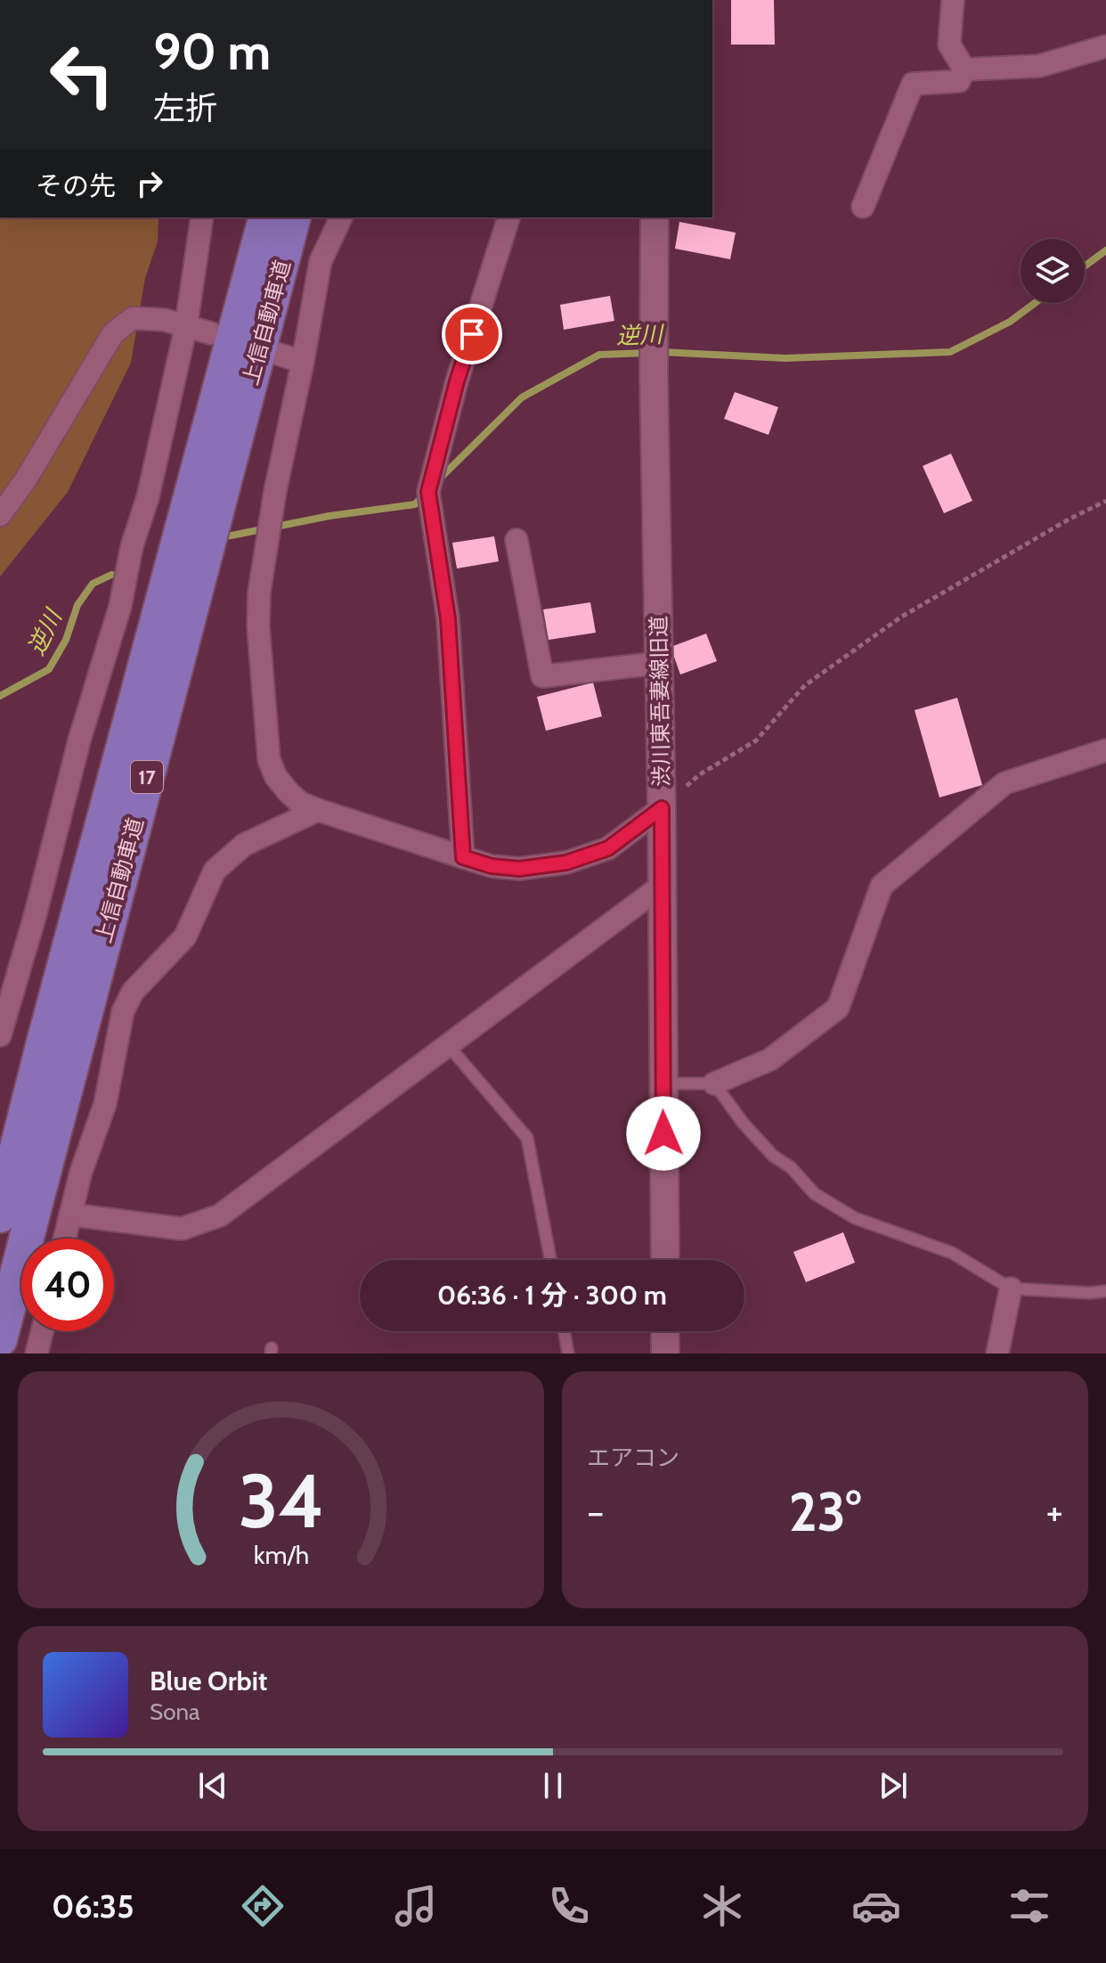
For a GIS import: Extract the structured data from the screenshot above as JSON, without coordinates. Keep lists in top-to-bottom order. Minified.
{"streets":{"highway":["上信自動車道","17"],"street":["渋川東吾妻線旧道"]},"water":["逆川"],"page":{"turn":["90 m","左折"],"then":"その先","limit":"40","trip":"06:36 · 1 分 · 300 m","tile":"エアコン","heat":["−","23°","+"],"song":["Blue Orbit","Sona"],"tabs":"06:35","gauge":["34","km/h"]}}
